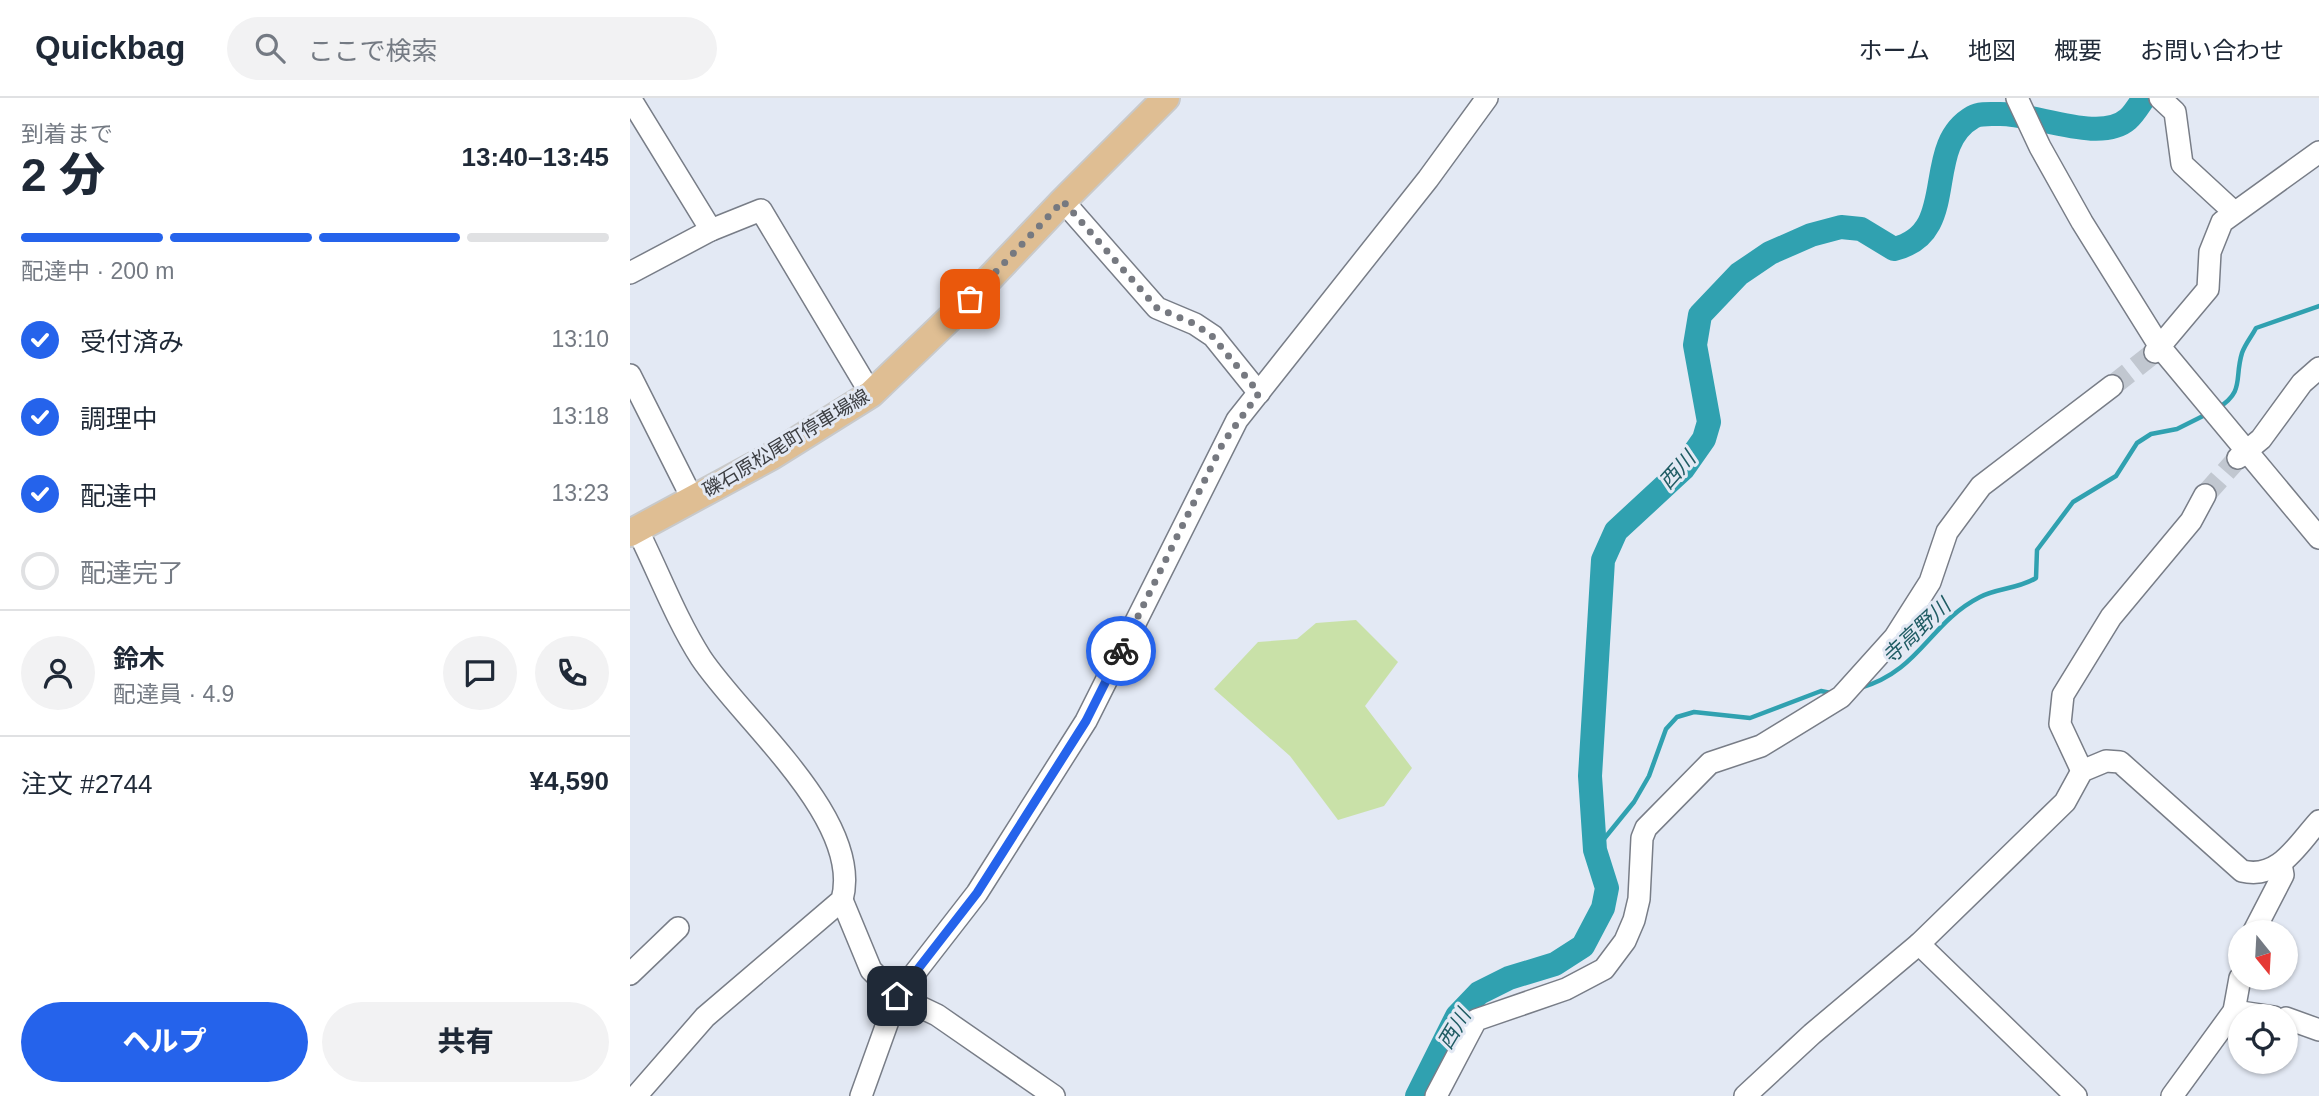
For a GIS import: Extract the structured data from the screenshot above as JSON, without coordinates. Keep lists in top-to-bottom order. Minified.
{"streets":{"main road":["礫石原松尾町停車場線"]},"water":["西川","寺高野川"],"north":"bottom","page":{"header":"Quickbag","search":"ここで検索","nav":["ホーム","地図","概要","お問い合わせ"],"heading":["2 分","到着まで","13:40–13:45"],"panel":["鈴木","配達員 · 4.9","注文 #2744","¥4,590"],"bar":"配達中 · 200 m","list":[["受付済み","13:10"],["調理中","13:18"],["配達中","13:23"],"配達完了"],"buttons":["ヘルプ","共有"]}}
